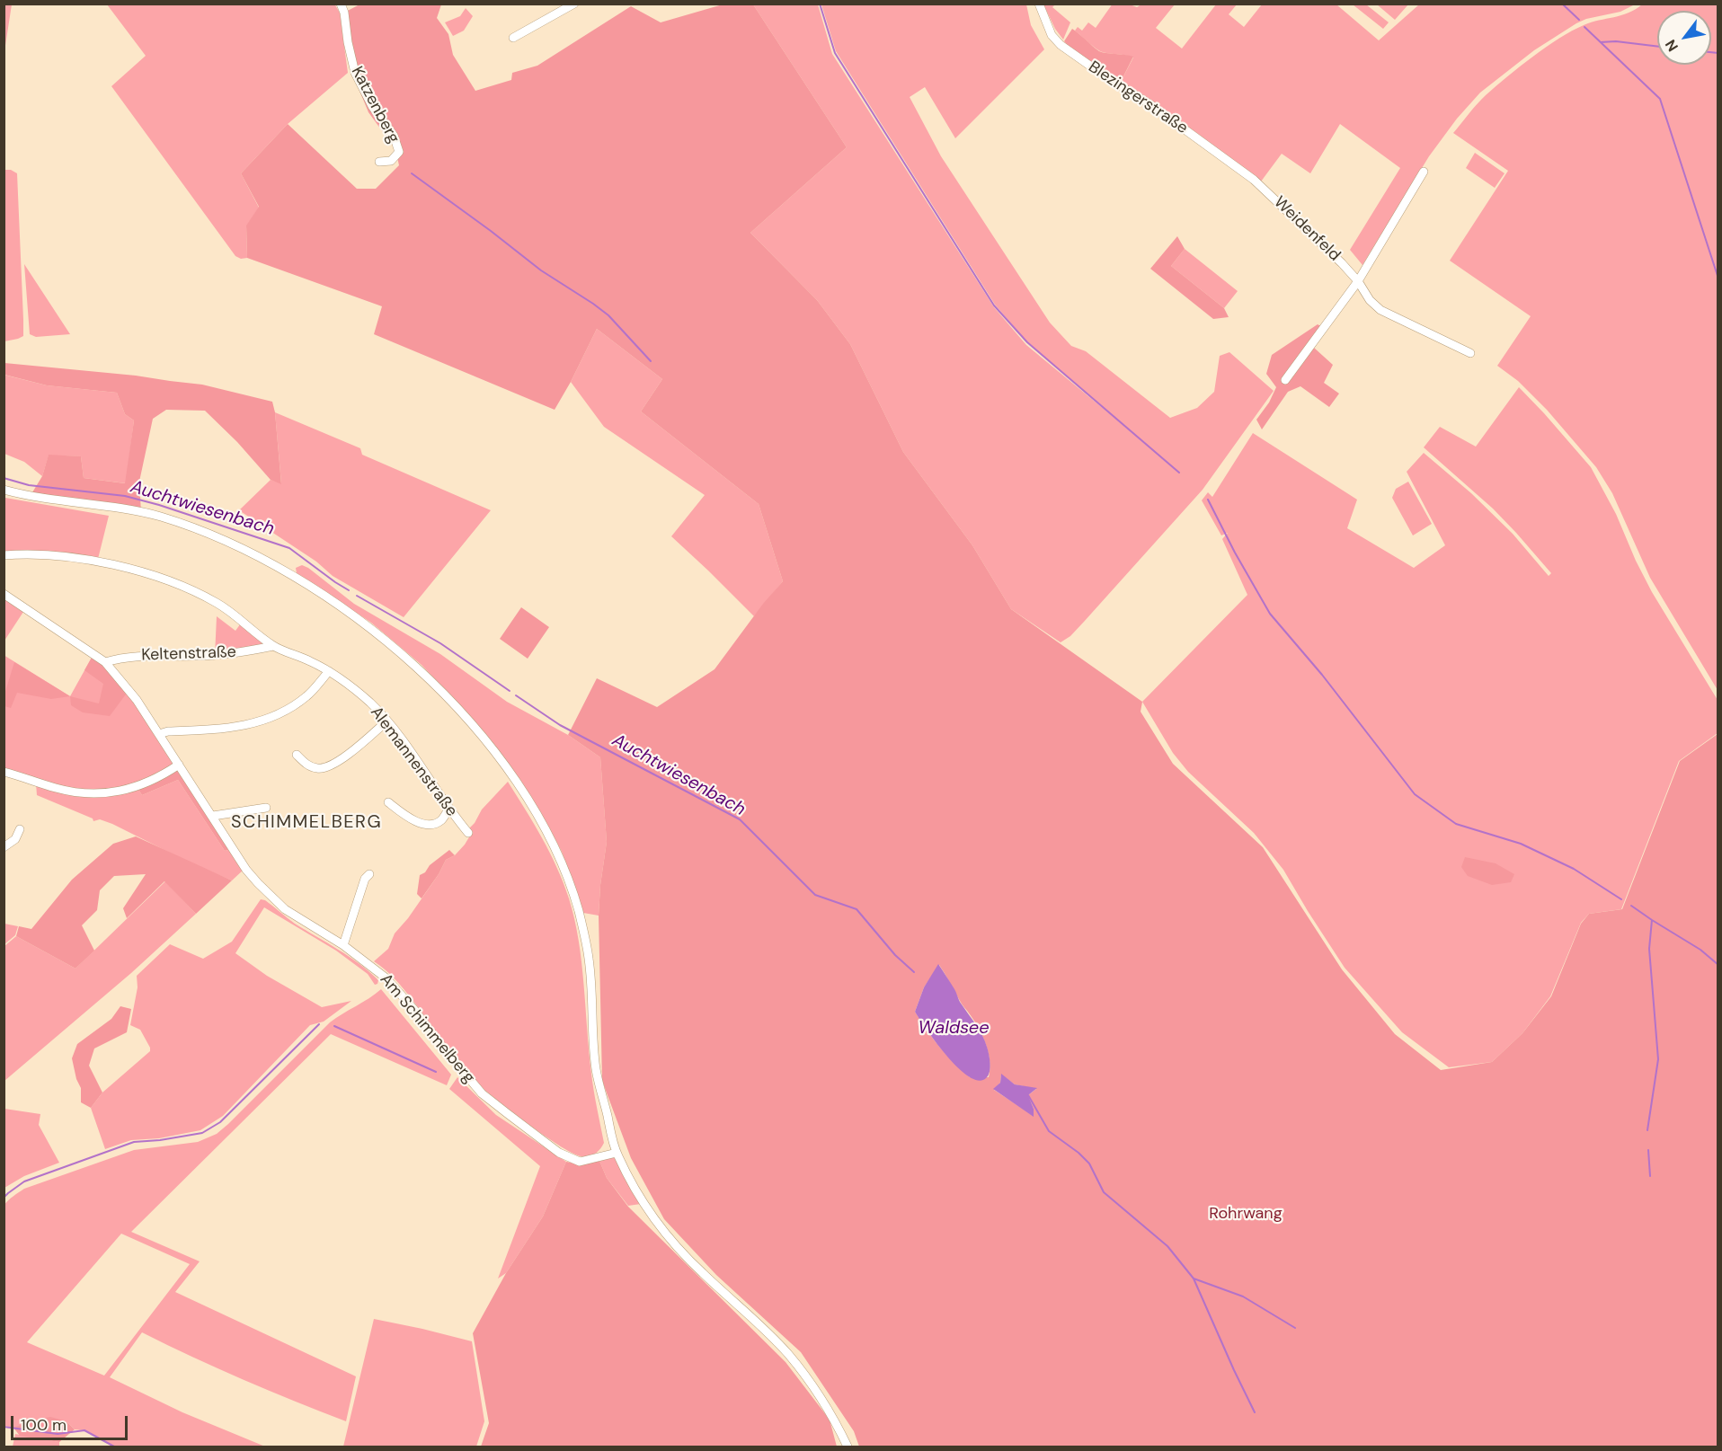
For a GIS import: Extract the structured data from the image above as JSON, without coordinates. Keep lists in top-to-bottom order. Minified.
{"streets":{"street":["Blezingerstraße","Katzenberg","Weidenfeld","Keltenstraße","Alemannenstraße","Am Schimmelberg"]},"crossings":[["Blezingerstraße","Weidenfeld"],["Keltenstraße","Alemannenstraße"],["Keltenstraße","Am Schimmelberg"]],"districts":["SCHIMMELBERG"],"water":["Auchtwiesenbach","Waldsee"],"parks":["Rohrwang"],"scale_bar":"100 m","north":"bottom left"}
